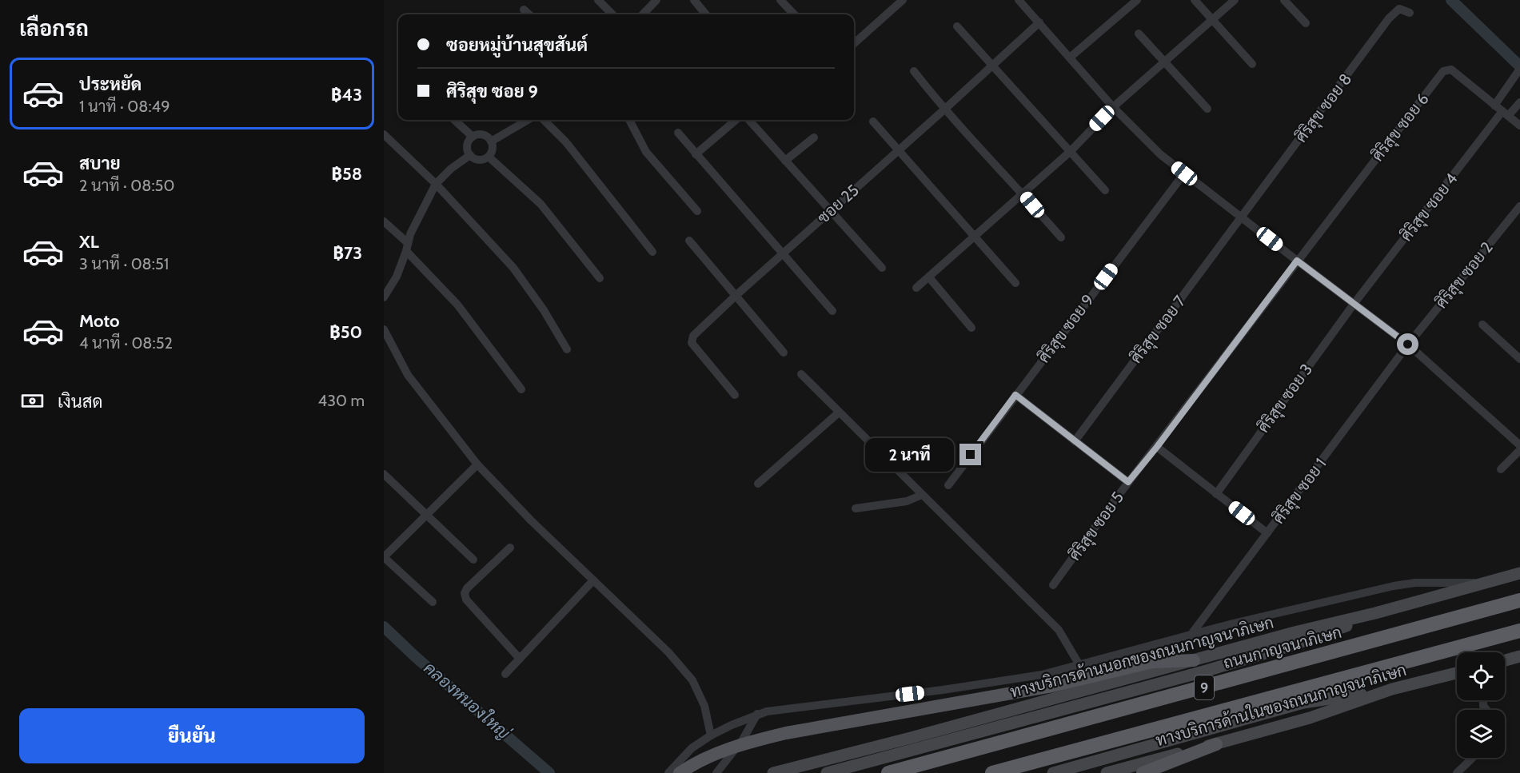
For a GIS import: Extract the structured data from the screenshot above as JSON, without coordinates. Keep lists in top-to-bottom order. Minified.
{"streets":{"highway":["ถนนกาญจนาภิเษก","9"],"main road":["ทางบริการด้านนอกของถนนกาญจนาภิเษก","ทางบริการด้านในของถนนกาญจนาภิเษก"],"street":["ศิริสุข ซอย 8","ศิริสุข ซอย 6","ซอย 25","ศิริสุข ซอย 4","ศิริสุข ซอย 2","ศิริสุข ซอย 9","ศิริสุข ซอย 7","ศิริสุข ซอย 3","ศิริสุข ซอย 1","ศิริสุข ซอย 5"]},"crossings":[["ศิริสุข ซอย 8","ศิริสุข ซอย 7"],["ศิริสุข ซอย 6","ศิริสุข ซอย 4"],["ศิริสุข ซอย 6","ศิริสุข ซอย 5"],["ศิริสุข ซอย 4","ศิริสุข ซอย 3"],["ศิริสุข ซอย 2","ศิริสุข ซอย 1"]],"water":["คลองหนองใหญ่"],"page":{"heading":"เลือกรถ","banner":["ซอยหมู่บ้านสุขสันต์","ศิริสุข ซอย 9"],"list":[{"name":"ประหยัด","note":"1 นาที · 08:49","value":"฿43"},{"name":"สบาย","note":"2 นาที · 08:50","value":"฿58"},{"name":"XL","note":"3 นาที · 08:51","value":"฿73"},{"name":"Moto","note":"4 นาที · 08:52","value":"฿50"}],"pay":["เงินสด","430 m"],"bubble":"2 นาที","buttons":"ยืนยัน"}}
